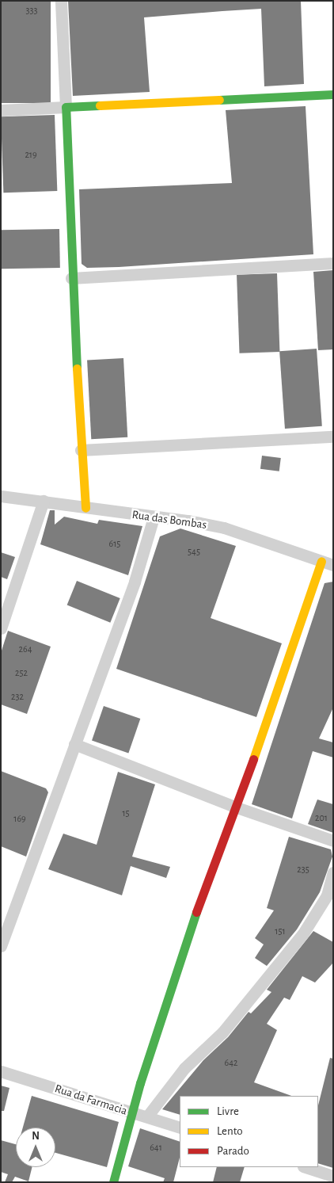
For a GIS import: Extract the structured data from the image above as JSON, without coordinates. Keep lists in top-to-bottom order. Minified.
{"streets":{"street":["Rua das Bombas","Rua da Farmacia"]},"house_numbers":["333","219","615","545","264","252","232","15","201","169","235","151","642","641"],"legend":["Livre","Lento","Parado"],"north":"top"}
